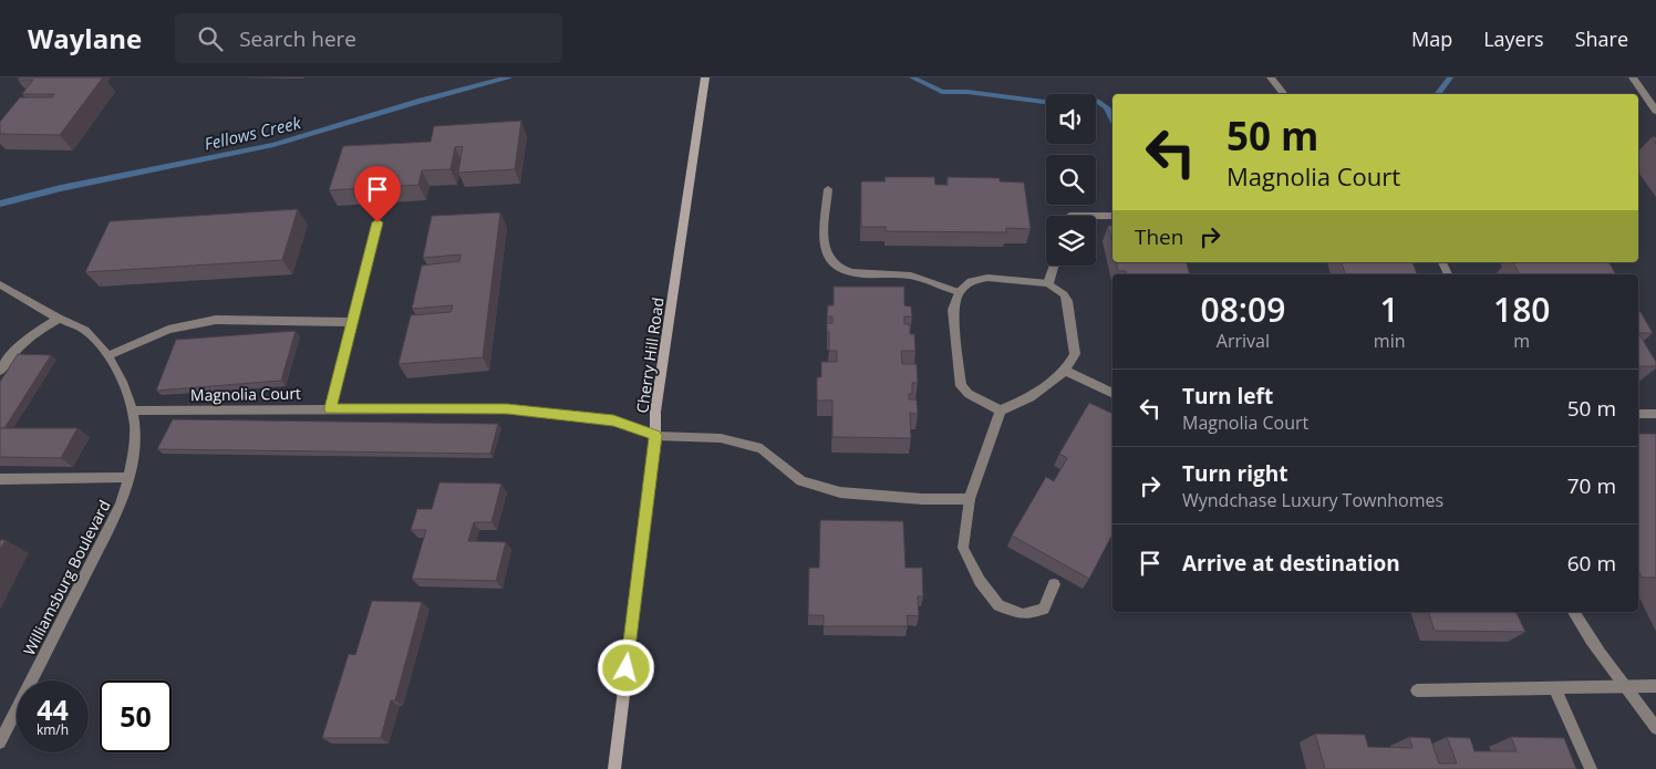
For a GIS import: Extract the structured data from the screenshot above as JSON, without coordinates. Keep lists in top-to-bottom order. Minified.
{"streets":{"main road":["Cherry Hill Road"],"street":["Magnolia Court","Williamsburg Boulevard"]},"crossings":[["Cherry Hill Road","Magnolia Court"],["Magnolia Court","Williamsburg Boulevard"]],"water":["Fellows Creek"],"page":{"header":"Waylane","search":"Search here","nav":["Map","Layers","Share"],"turn":["50 m","Magnolia Court"],"then":"Then","eta":["08:09","Arrival","1","min","180","m"],"list":[{"name":"Turn left","note":"Magnolia Court","value":"50 m"},{"name":"Turn right","note":"Wyndchase Luxury Townhomes","value":"70 m"},{"name":"Arrive at destination","value":"60 m"}],"speed":"44 km/h","limit":"50"}}
